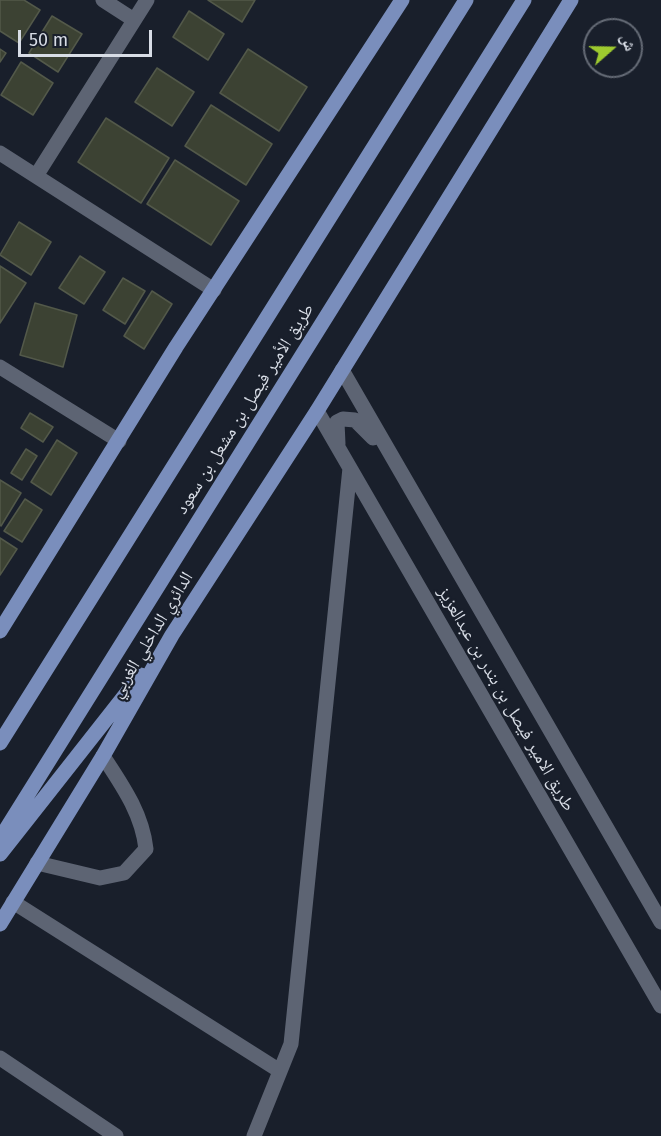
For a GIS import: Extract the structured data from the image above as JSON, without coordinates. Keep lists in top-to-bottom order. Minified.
{"streets":{"main road":["طريق الأمير فيصل بن مشعل بن سعود","الدائري الداخلي الغربي"],"street":["طريق الامير فيصل بن بندر بن عبدالعزيز"]},"crossings":[["الدائري الداخلي الغربي","طريق الامير فيصل بن بندر بن عبدالعزيز"]],"scale_bar":"50 m","north":"right"}
